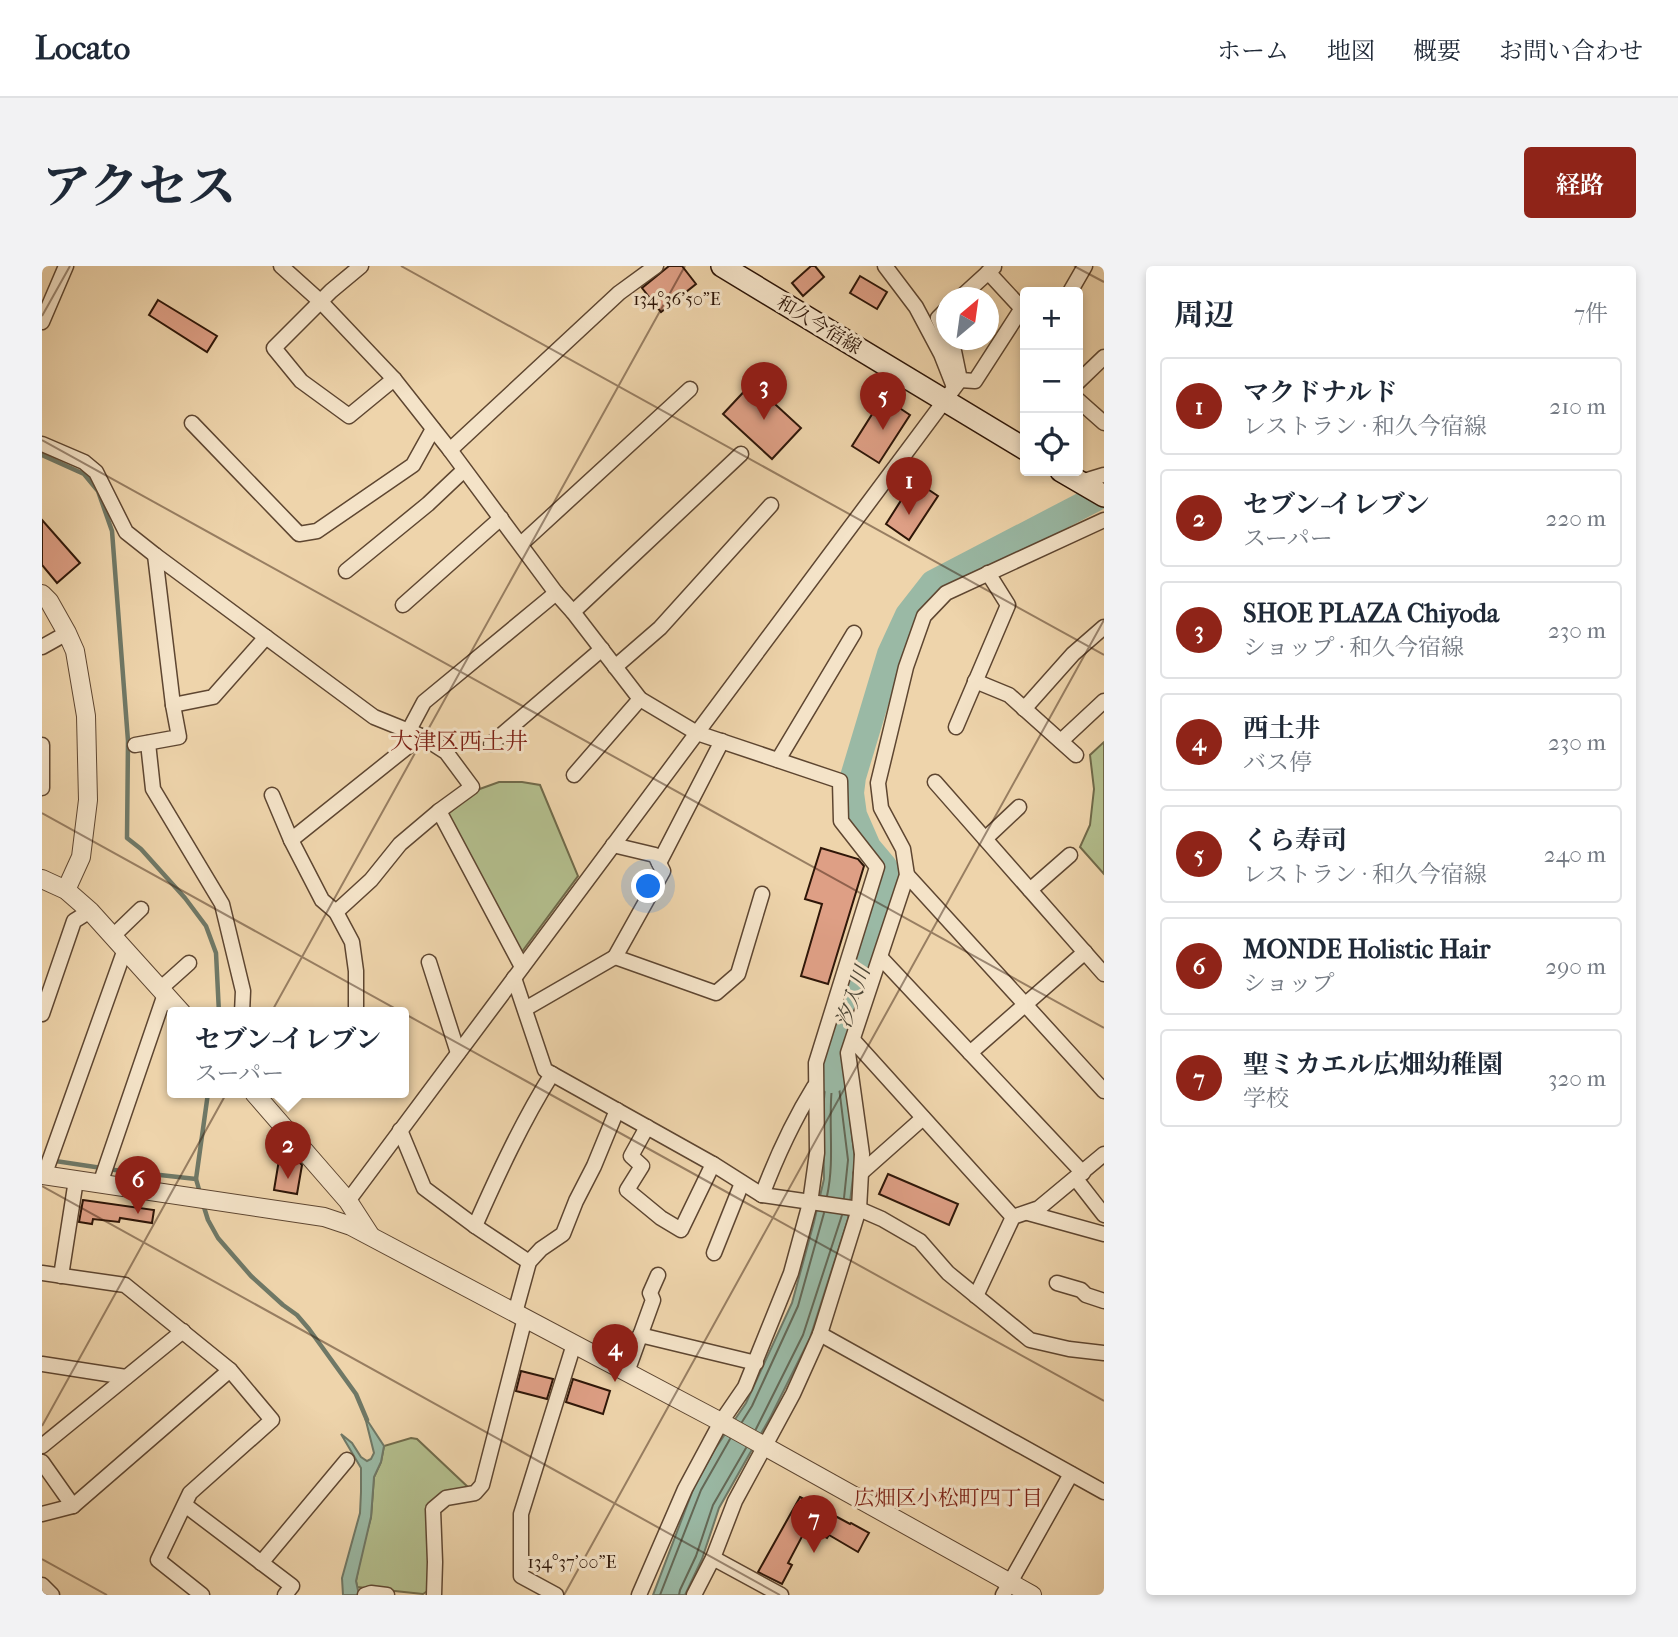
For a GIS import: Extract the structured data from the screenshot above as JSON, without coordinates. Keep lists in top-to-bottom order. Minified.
{"streets":{"main road":["和久今宿線"]},"districts":["大津区西土井","広畑区小松町四丁目"],"water":["汐入川"],"north":"top right","page":{"header":"Locato","nav":["ホーム","地図","概要","お問い合わせ"],"title":"アクセス","buttons":"経路","heading":["周辺","7件"],"map_buttons":["+","−"],"list":[{"mark":"1","name":"マクドナルド","note":"レストラン · 和久今宿線","value":"210 m"},{"mark":"2","name":"セブン-イレブン","note":"スーパー","value":"220 m"},{"mark":"3","name":"SHOE PLAZA Chiyoda","note":"ショップ · 和久今宿線","value":"230 m"},{"mark":"4","name":"西土井","note":"バス停","value":"230 m"},{"mark":"5","name":"くら寿司","note":"レストラン · 和久今宿線","value":"240 m"},{"mark":"6","name":"MONDE Holistic Hair","note":"ショップ","value":"290 m"},{"mark":"7","name":"聖ミカエル広畑幼稚園","note":"学校","value":"320 m"}],"pins":["3","5","1","2","6","4","7"],"popup":["セブン-イレブン","スーパー"]},"coordinates":["134°36'50\"E","134°37'00\"E"]}
